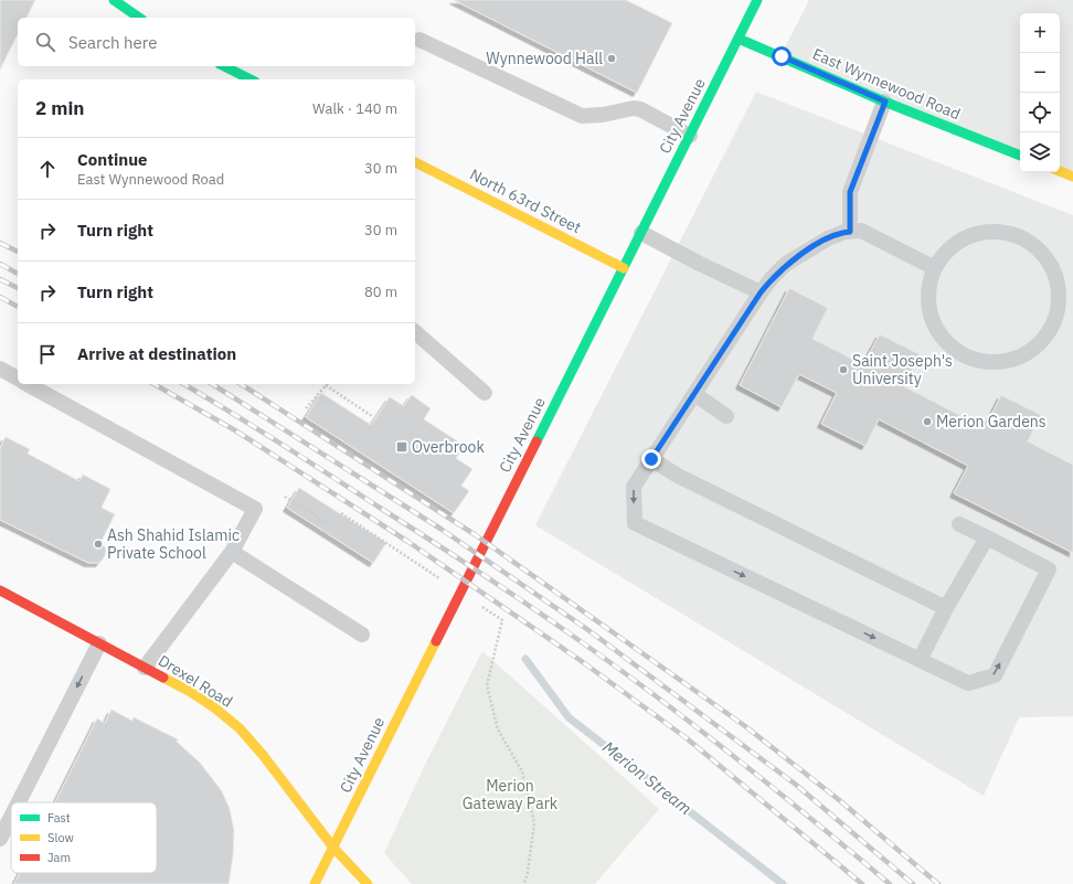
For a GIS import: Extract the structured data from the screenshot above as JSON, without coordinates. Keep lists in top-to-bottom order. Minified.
{"streets":{"main road":["East Wynnewood Road","City Avenue","North 63rd Street","Drexel Road"]},"crossings":[["East Wynnewood Road","City Avenue"],["City Avenue","North 63rd Street"],["City Avenue","Drexel Road"]],"water":["Merion Stream"],"parks":["Merion Gateway Park"],"places":{"other":["Wynnewood Hall","Saint Joseph's University","Merion Gardens","Ash Shahid Islamic Private School"],"transit":["Overbrook"]},"legend":["Fast","Slow","Jam"],"page":{"map_buttons":["+","−"],"search":"Search here","heading":["2 min","Walk · 140 m"],"list":[["Continue","East Wynnewood Road","30 m"],["Turn right","30 m"],["Turn right","80 m"],"Arrive at destination"]}}
